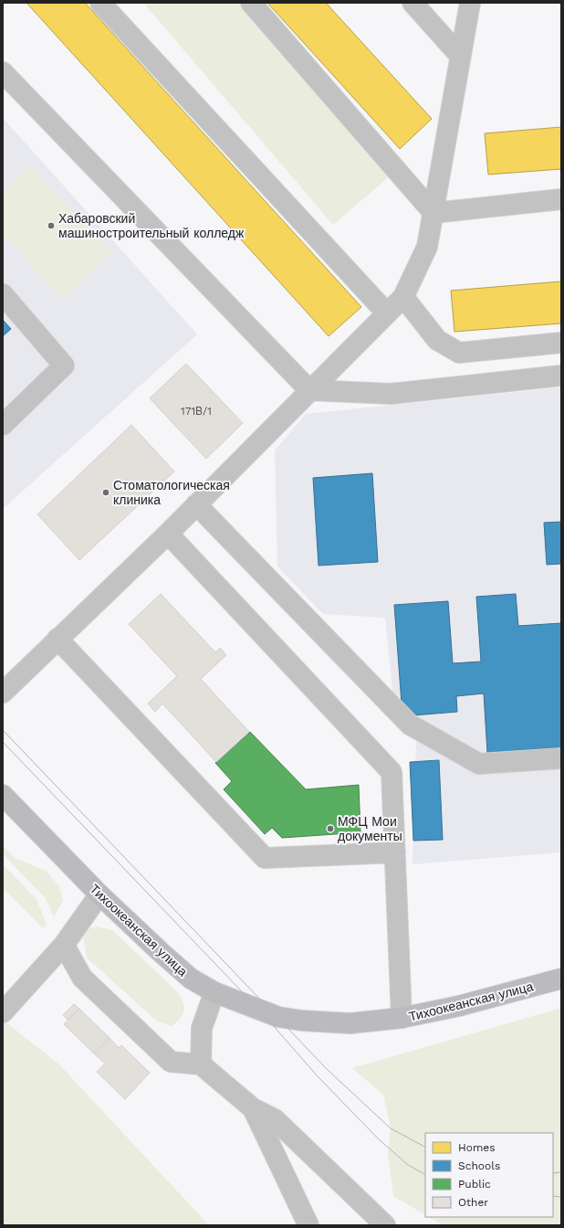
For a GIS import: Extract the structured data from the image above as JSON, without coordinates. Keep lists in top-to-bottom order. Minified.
{"streets":{"main road":["Тихоокеанская улица"]},"places":["Хабаровский машиностроительный колледж","Стоматологическая клиника","МФЦ Мои документы"],"house_numbers":["171В/1"],"legend":["Homes","Schools","Public","Other"]}
